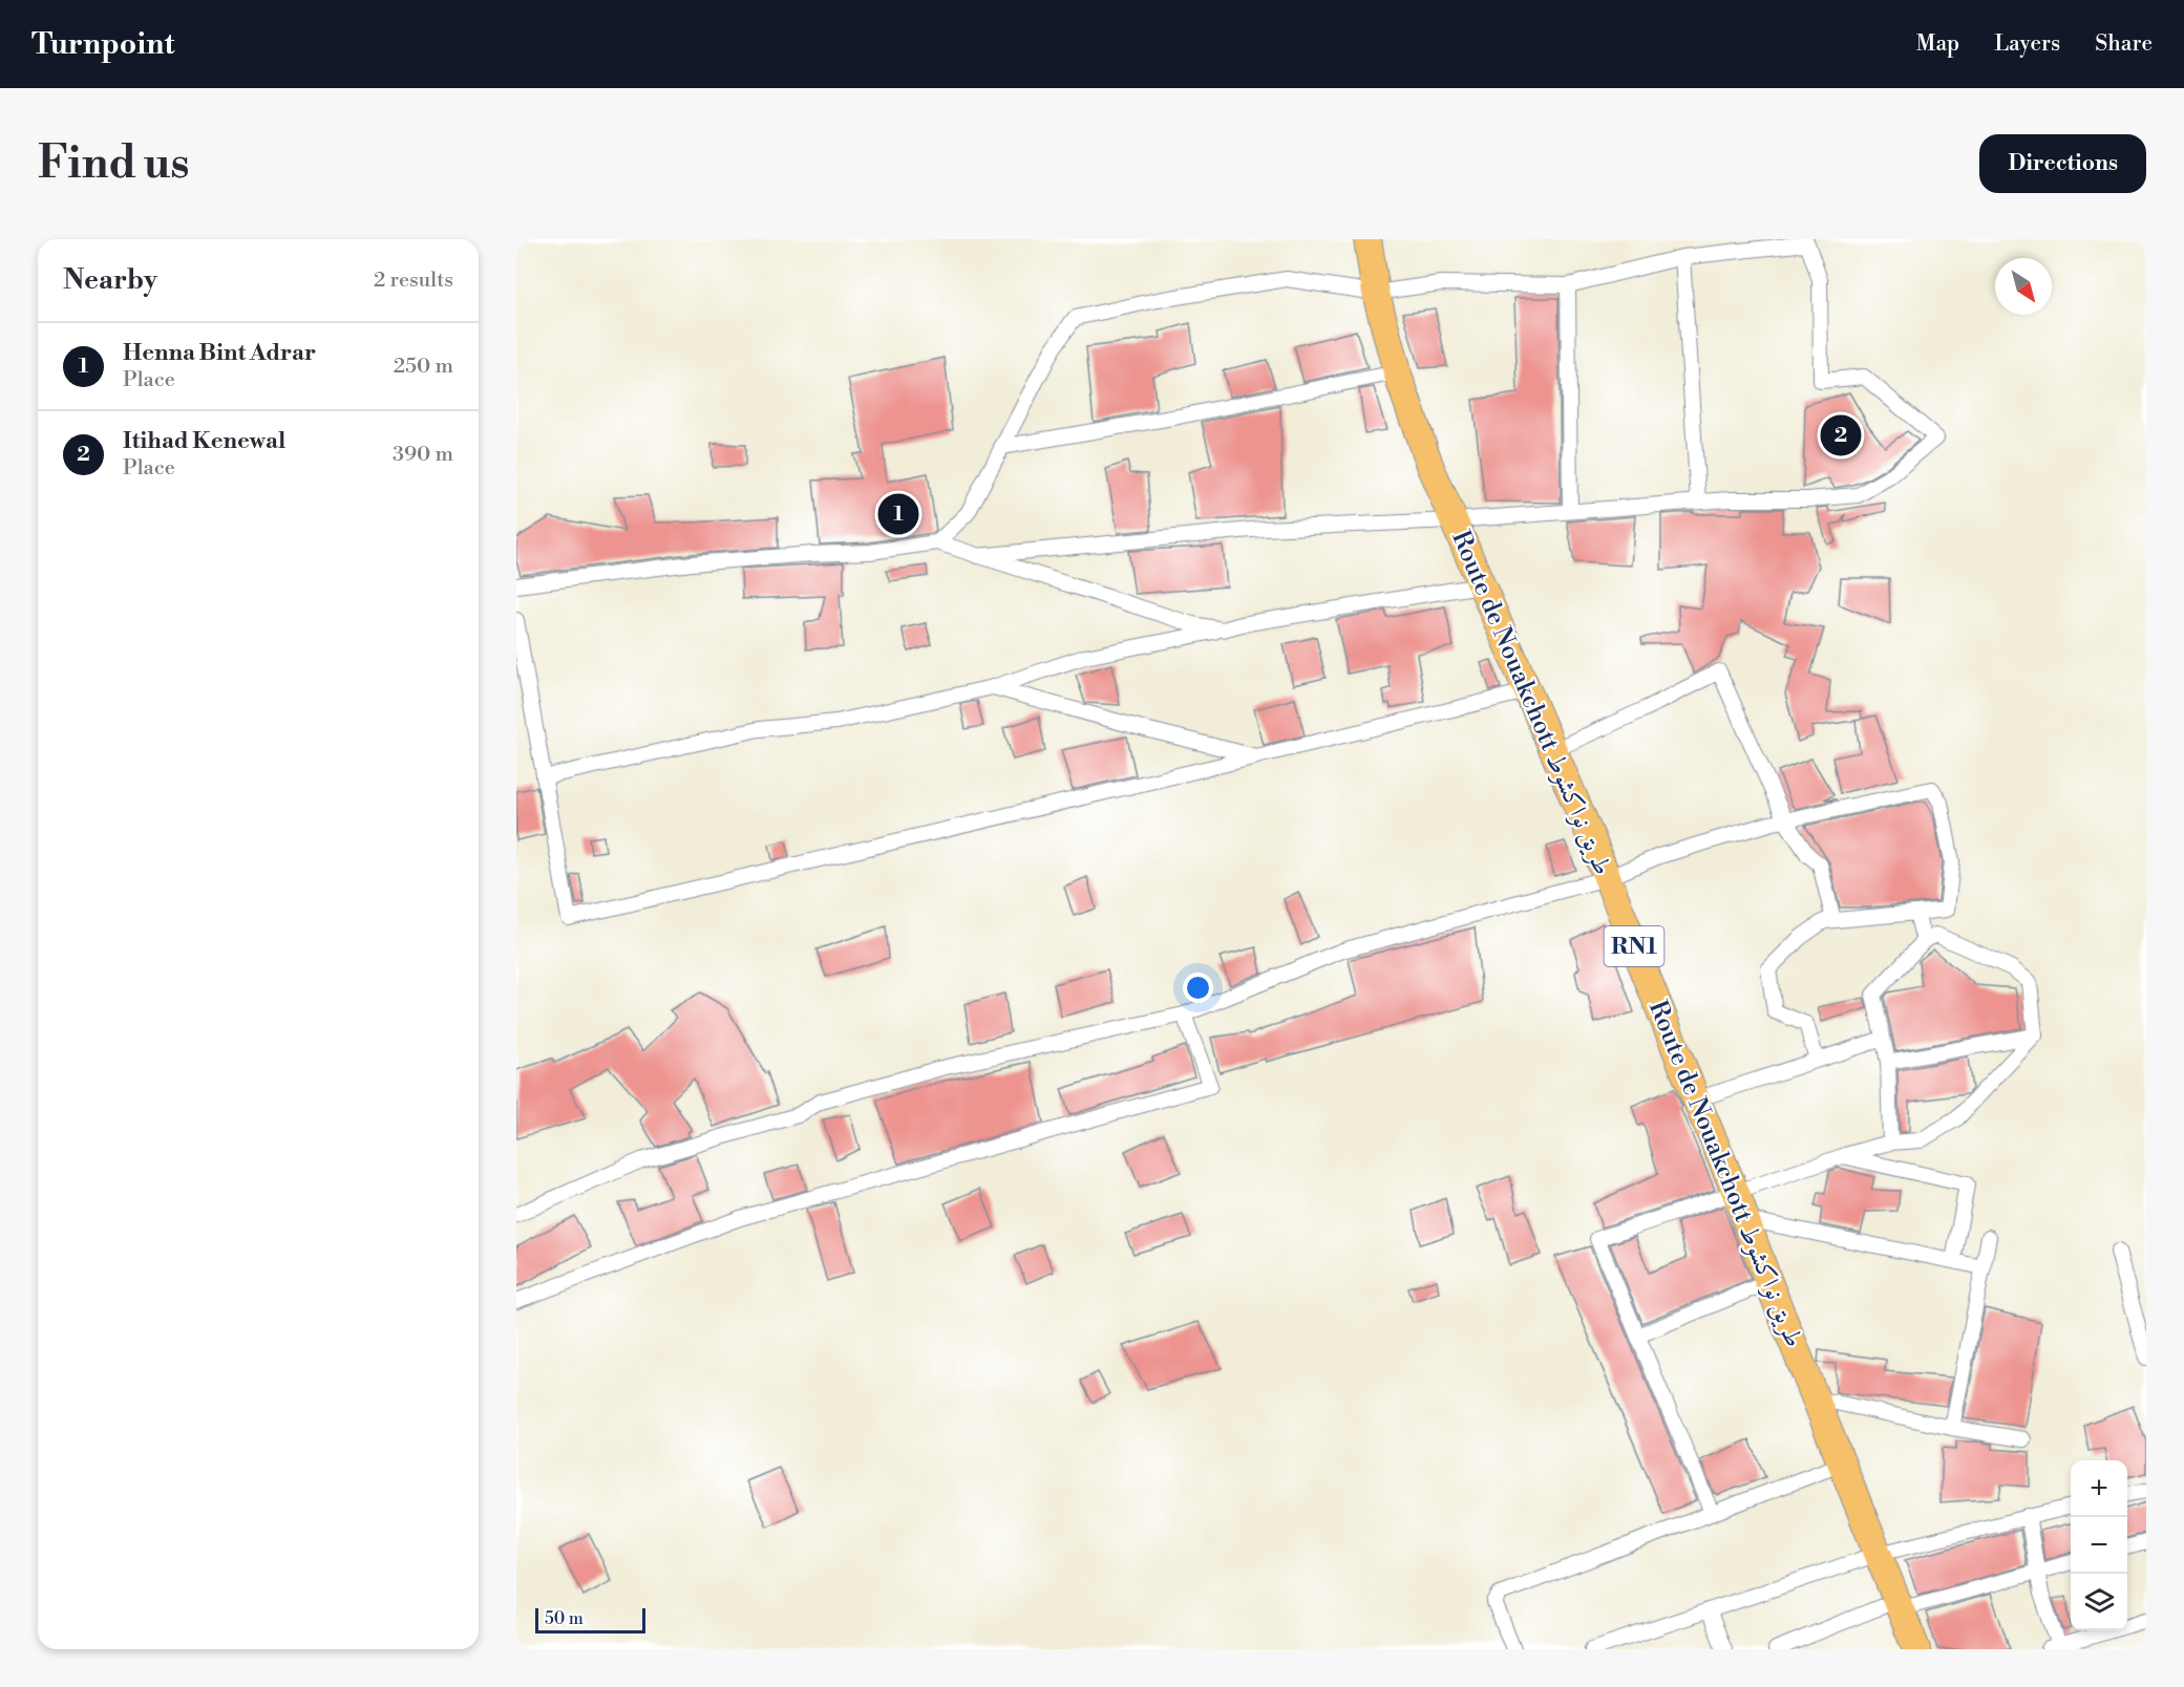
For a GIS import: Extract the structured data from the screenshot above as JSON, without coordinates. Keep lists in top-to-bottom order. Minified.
{"streets":{"highway":["Route de Nouakchott طريق نواكشوط","RN1"]},"scale_bar":"50 m","north":"bottom right","page":{"header":"Turnpoint","nav":["Map","Layers","Share"],"buttons":"Directions","title":"Find us","heading":["Nearby","2 results"],"list":[{"mark":"1","name":"Henna Bint Adrar","note":"Place","value":"250 m"},{"mark":"2","name":"Itihad Kenewal","note":"Place","value":"390 m"}],"pins":["2","1"],"map_buttons":["+","−"],"scale":"50 m"}}
